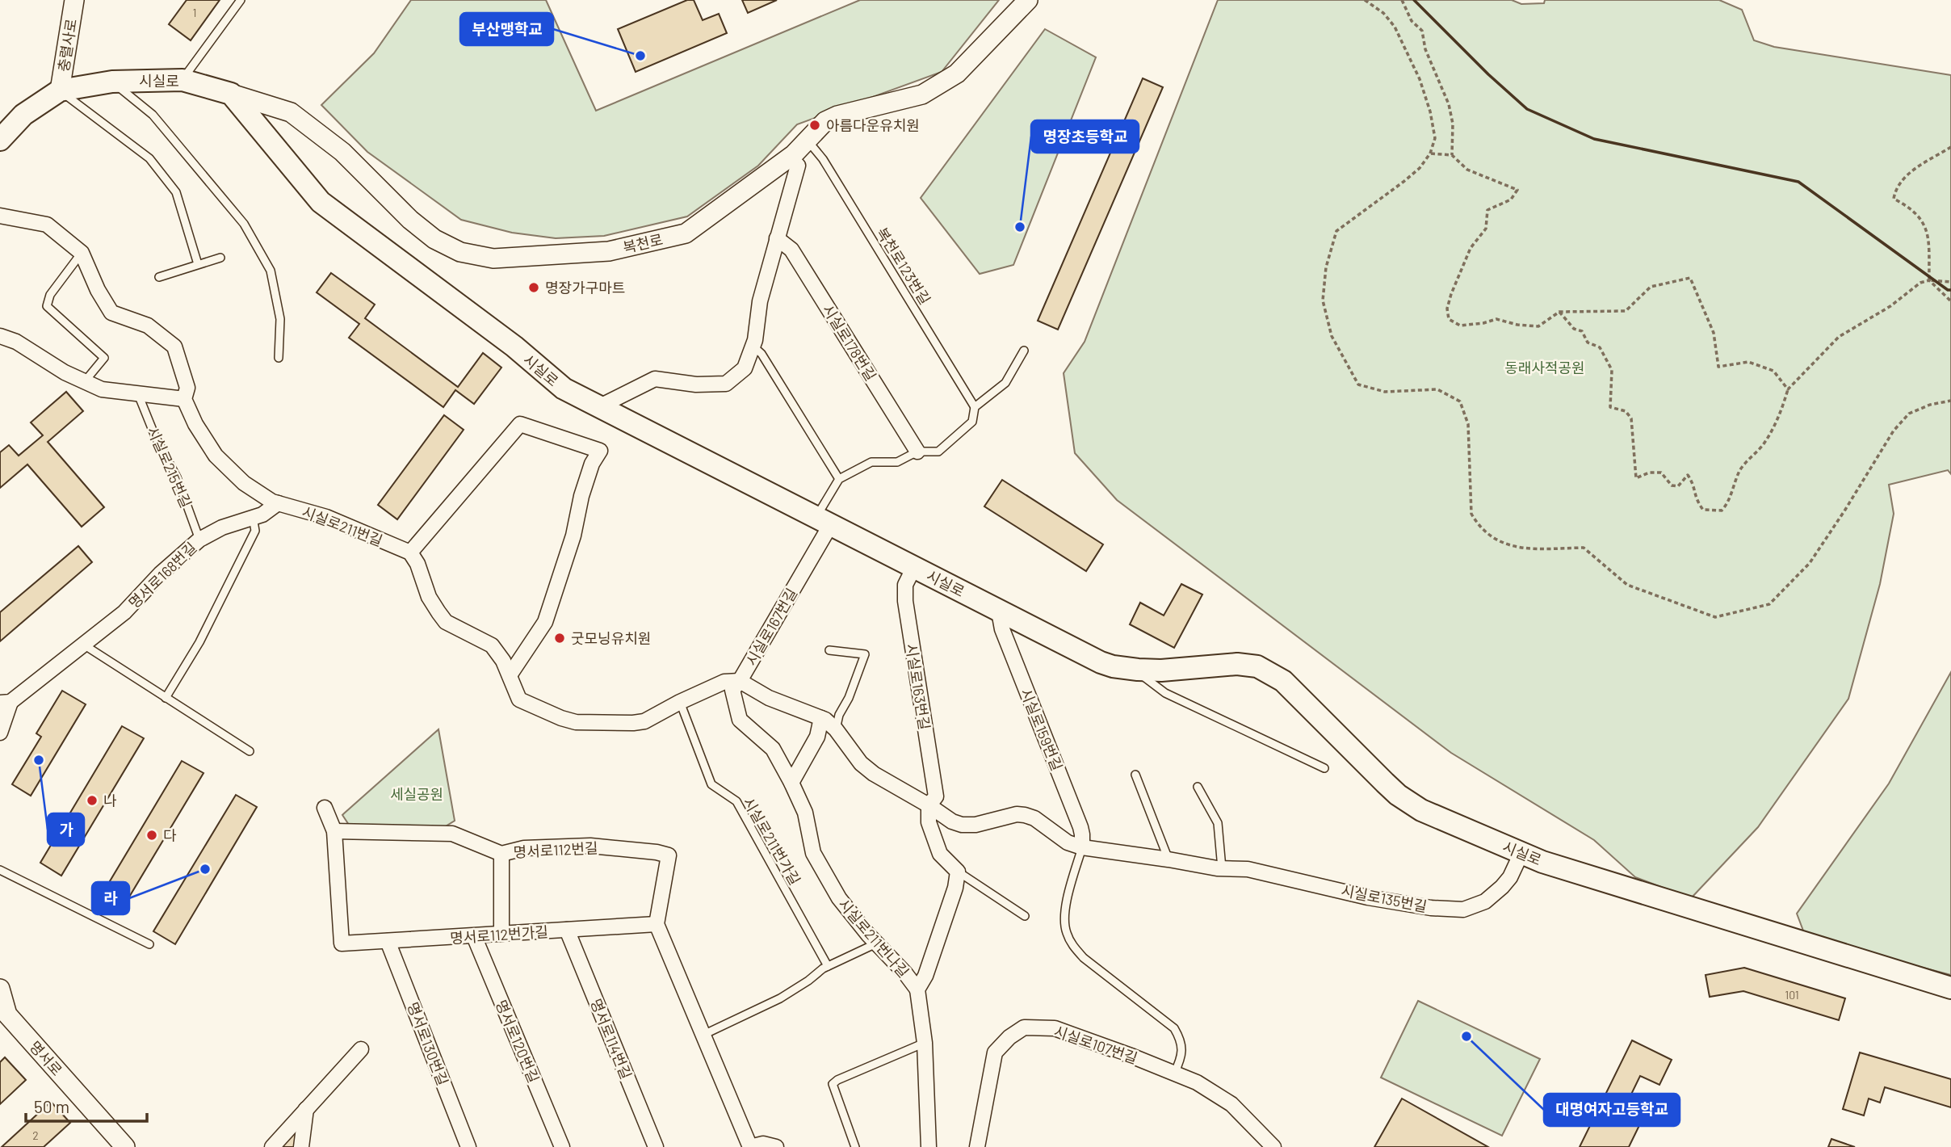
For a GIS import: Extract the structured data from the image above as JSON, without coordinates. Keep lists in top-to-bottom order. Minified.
{"streets":{"main road":["시실로"],"street":["충렬사로","복천로","시실로178번길","시실로211번길","명서로168번길","시실로167번길","시실로163번길","시실로159번길","명서로112번길","시실로135번길","명서로112번가길","시실로211번나길","명서로114번길","명서로120번길","명서로130번길","시실로107번길","명서로"],"lane":["복천로123번길","시실로215번길","시실로211번가길"]},"crossings":[["충렬사로","시실로"],["시실로","복천로"],["시실로","시실로167번길"],["시실로","시실로163번길"],["시실로","시실로159번길"],["시실로","시실로135번길"],["복천로","복천로123번길"],["시실로215번길","명서로168번길"],["시실로211번길","명서로168번길"],["시실로167번길","시실로163번길"],["시실로167번길","시실로135번길"],["시실로167번길","시실로211번나길"],["시실로163번길","시실로135번길"],["시실로159번길","시실로135번길"],["명서로112번길","명서로112번가길"],["명서로112번가길","명서로114번길"],["명서로112번가길","명서로120번길"],["명서로112번가길","명서로130번길"]],"parks":["동래사적공원","세실공원"],"places":["부산맹학교","아름다운유치원","명장초등학교","명장가구마트","굿모닝유치원","가","나","다","라","대명여자고등학교"],"house_numbers":["1","101","2"],"scale_bar":"50 m"}
